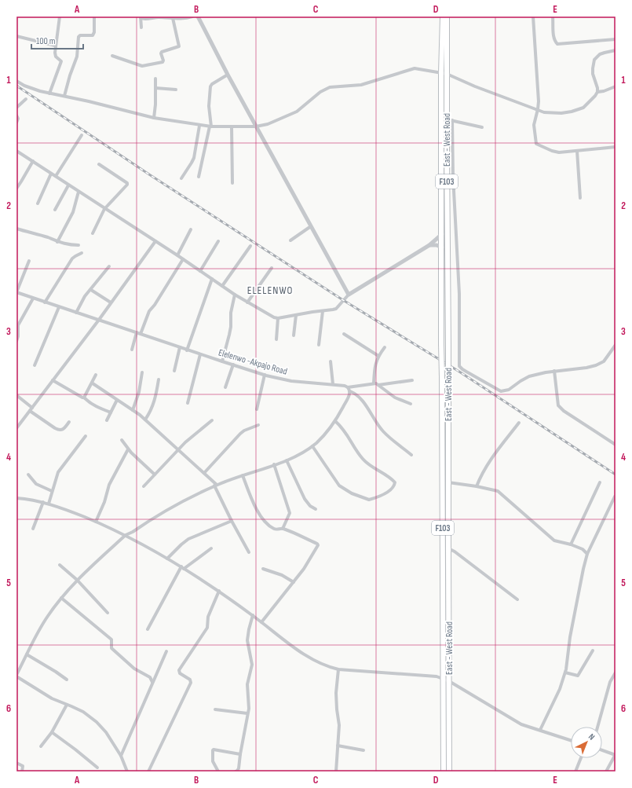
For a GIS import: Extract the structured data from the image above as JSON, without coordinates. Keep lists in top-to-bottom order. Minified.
{"streets":{"main road":["East - West Road","F103"],"street":["Elelenwo -Akpajo Road"]},"districts":["ELELENWO"],"scale_bar":"100 m","north":"top right","grid":{"columns":["A","B","C","D","E"],"rows":["1","2","3","4","5","6"]}}
